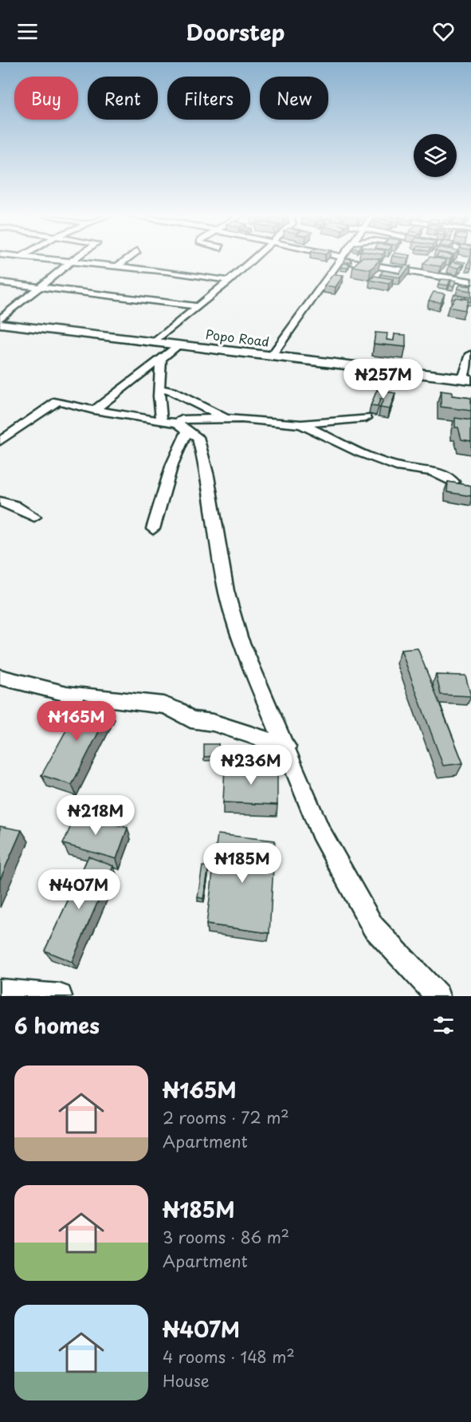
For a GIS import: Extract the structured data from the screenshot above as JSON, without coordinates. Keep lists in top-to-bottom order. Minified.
{"streets":{"main road":["Popo Road"]},"page":{"header":"Doorstep","chip":["Buy","Rent","Filters","New"],"price":["₦257M","₦165M","₦236M","₦218M","₦185M","₦407M"],"heading":"6 homes","list":[{"name":"₦165M","note":"2 rooms · 72 m² · Apartment"},{"name":"₦185M","note":"3 rooms · 86 m² · Apartment"},{"name":"₦407M","note":"4 rooms · 148 m² · House"}]}}
